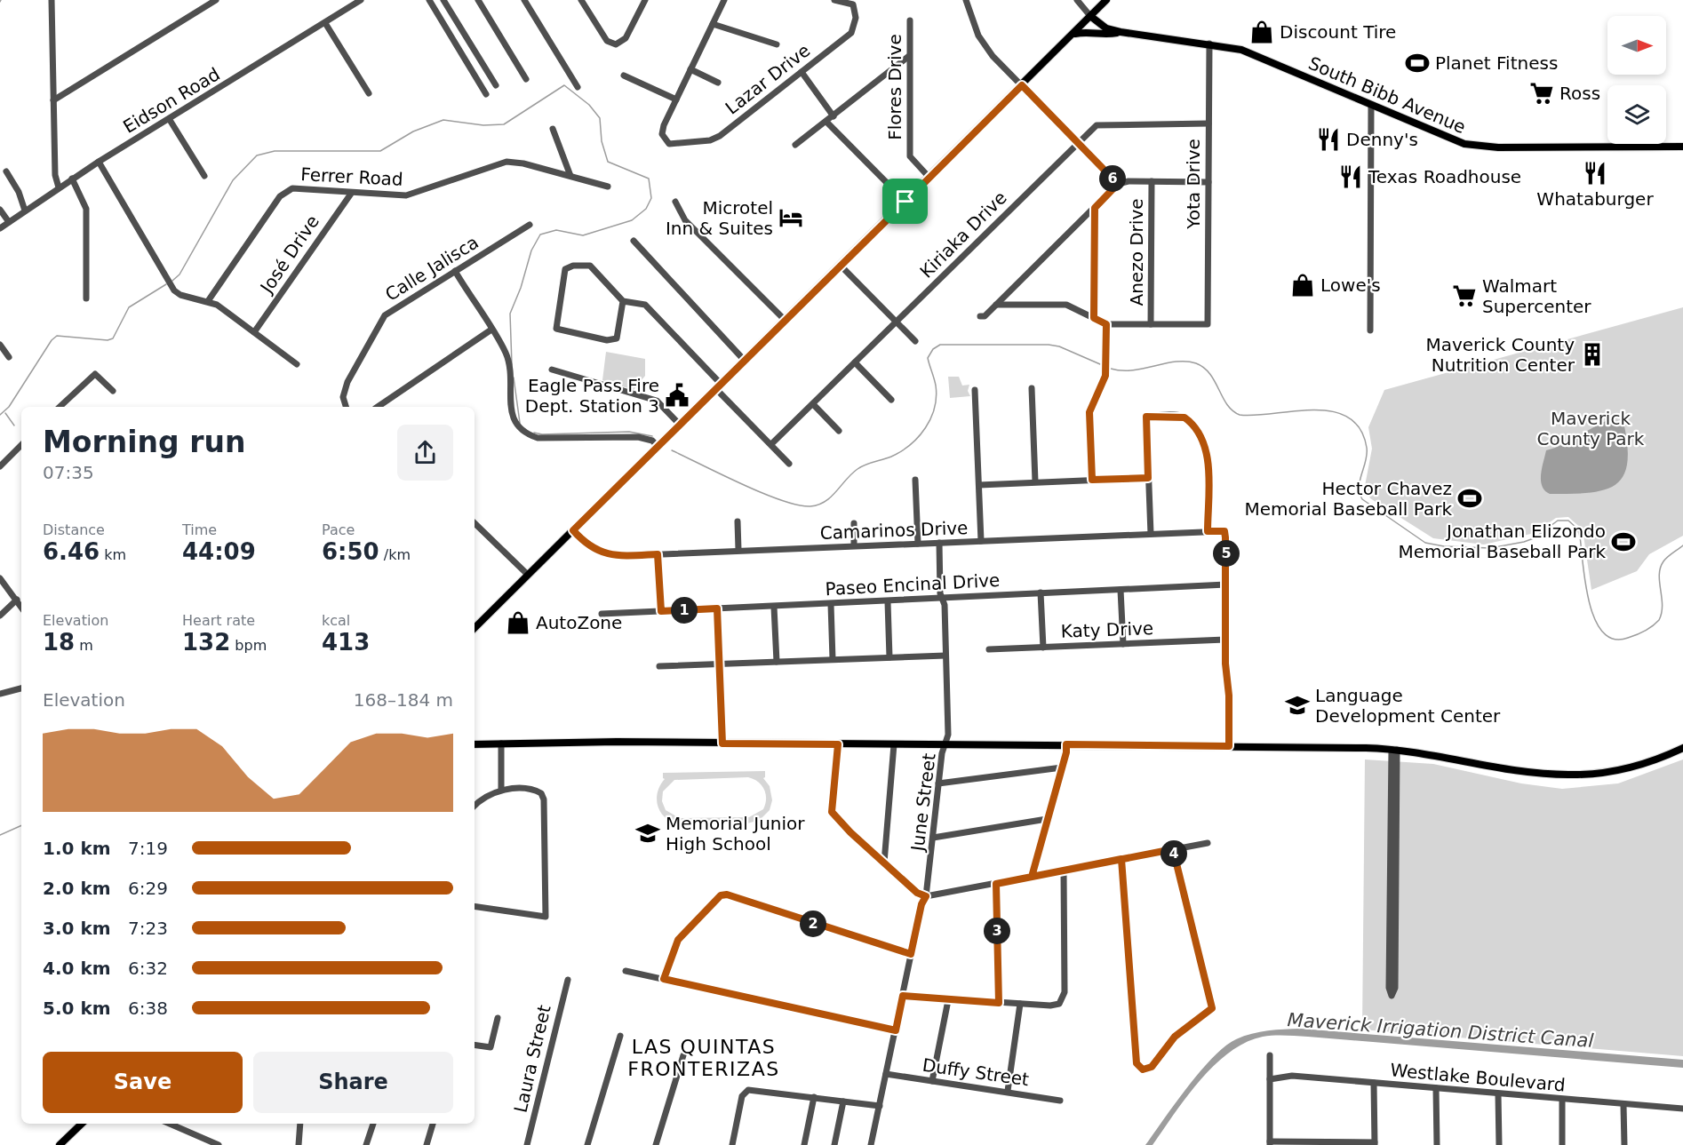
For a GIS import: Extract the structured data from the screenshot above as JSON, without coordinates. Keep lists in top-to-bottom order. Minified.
{"streets":{"main road":["South Bibb Avenue"],"street":["Lazar Drive","Flores Drive","Eidson Road","Ferrer Road","Yota Drive","Kiriaka Drive","Anezo Drive","José Drive","Calle Jalisca","Camarinos Drive","Paseo Encinal Drive","Katy Drive","June Street","Laura Street","Duffy Street","Westlake Boulevard"]},"crossings":[["South Bibb Avenue","Yota Drive"],["Ferrer Road","José Drive"],["Yota Drive","Kiriaka Drive"],["Yota Drive","Anezo Drive"],["Camarinos Drive","Paseo Encinal Drive"],["Camarinos Drive","June Street"],["Paseo Encinal Drive","June Street"],["June Street","Duffy Street"]],"districts":["LAS QUINTAS FRONTERIZAS"],"water":["Maverick Irrigation District Canal"],"parks":["Maverick County Park"],"places":{"shop":["Discount Tire","Lowe's","AutoZone"],"sports":["Planet Fitness","Hector Chavez Memorial Baseball Park","Jonathan Elizondo Memorial Baseball Park"],"supermarket":["Ross","Walmart Supercenter"],"restaurant":["Denny's","Whataburger","Texas Roadhouse"],"hotel":["Microtel Inn & Suites"],"building":["Maverick County Nutrition Center"],"public building":["Eagle Pass Fire Dept. Station 3"],"school or university":["Language Development Center","Memorial Junior High School"]},"north":"right","page":{"pins":["6","5","1","4","2","3"],"heading":["Morning run","07:35"],"stats":[["Distance","6.46 km"],["Time","44:09"],["Pace","6:50 /km"],["Elevation","18 m"],["Heart rate","132 bpm"],["kcal","413"]],"chart":["Elevation","168–184 m"],"list":[{"name":"1.0 km","note":"7:19"},{"name":"2.0 km","note":"6:29"},{"name":"3.0 km","note":"7:23"},{"name":"4.0 km","note":"6:32"},{"name":"5.0 km","note":"6:38"}],"buttons":["Save","Share"]}}
